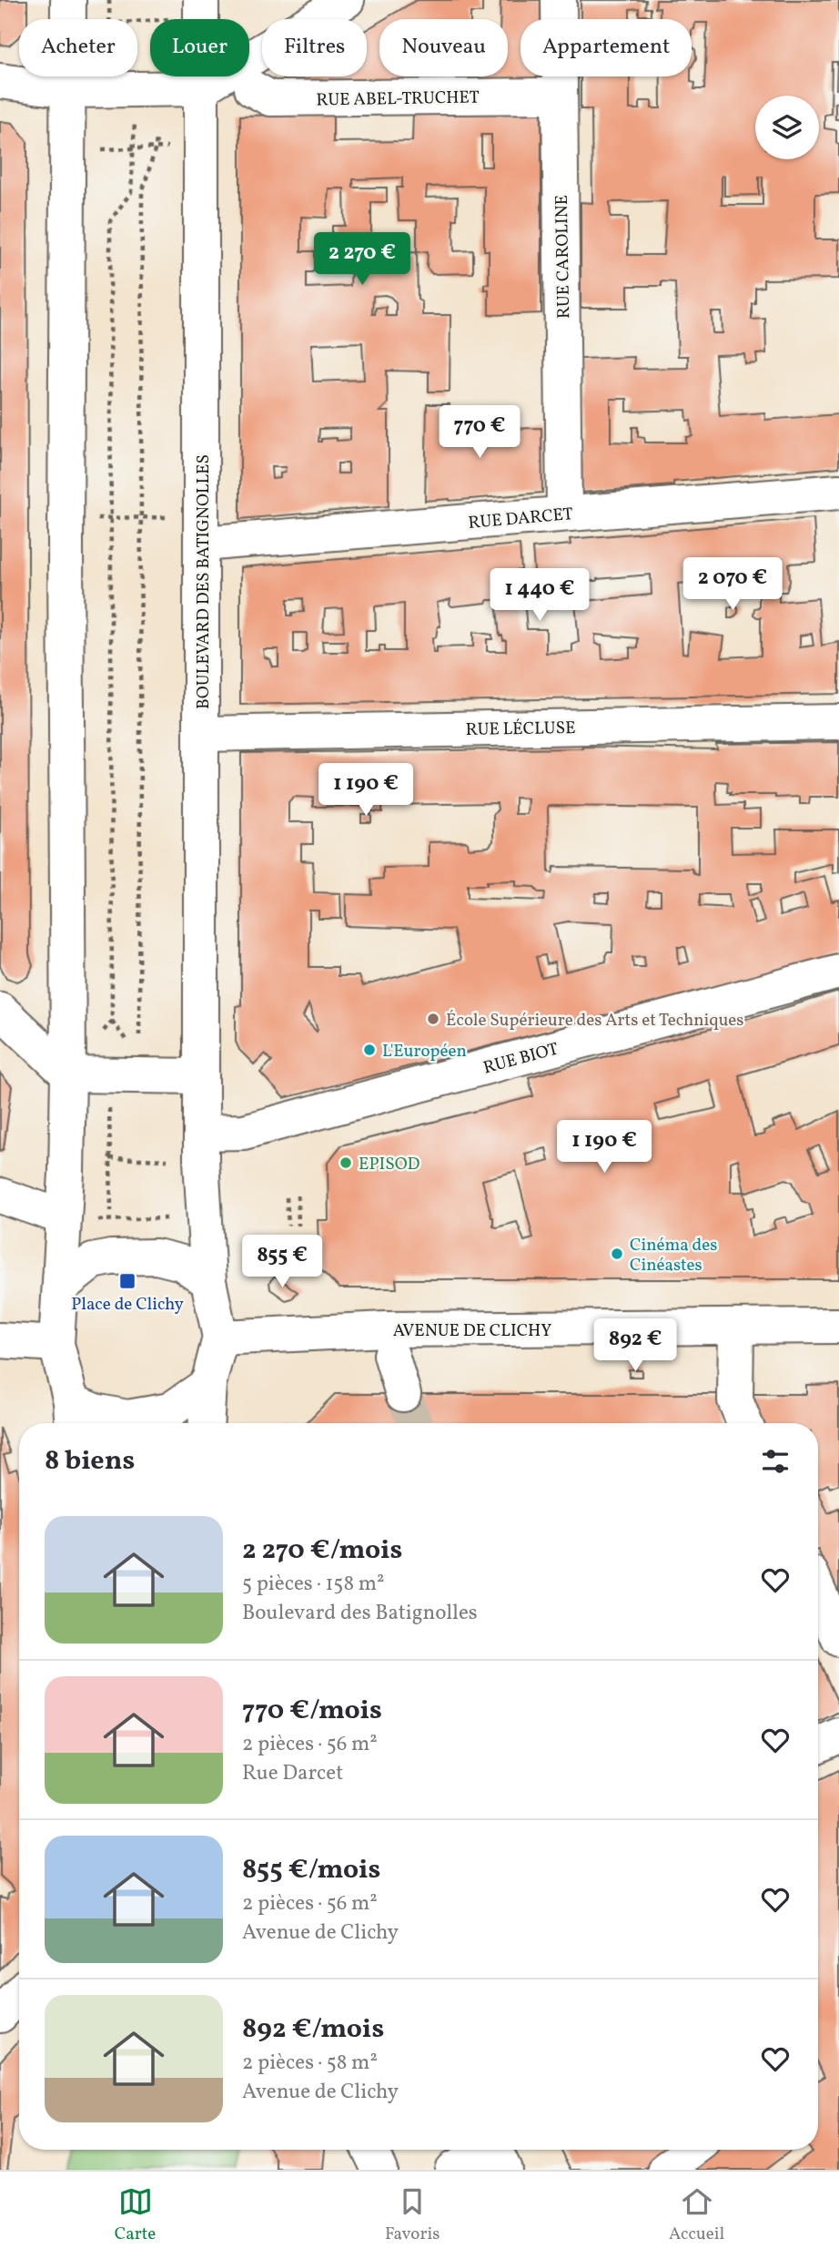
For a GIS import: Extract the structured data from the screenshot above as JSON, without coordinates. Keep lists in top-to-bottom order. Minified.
{"streets":{"main road":["RUE ABEL-TRUCHET","RUE CAROLINE","RUE DARCET","BOULEVARD DES BATIGNOLLES","RUE LÉCLUSE","RUE BIOT","AVENUE DE CLICHY"]},"crossings":[["RUE CAROLINE","RUE DARCET"],["RUE DARCET","BOULEVARD DES BATIGNOLLES"],["BOULEVARD DES BATIGNOLLES","RUE LÉCLUSE"]],"places":{"other":["École Supérieure des Arts et Techniques","L'Européen","EPISOD","Cinéma des Cinéastes"],"transit":["Place de Clichy"]},"page":{"chip":["Acheter","Louer","Filtres","Nouveau","Appartement"],"price":["2 270 €","770 €","2 070 €","1 440 €","1 190 €","1 190 €","855 €","892 €"],"heading":"8 biens","list":[{"name":"2 270 €/mois","note":"5 pièces · 158 m² · Boulevard des Batignolles"},{"name":"770 €/mois","note":"2 pièces · 56 m² · Rue Darcet"},{"name":"855 €/mois","note":"2 pièces · 56 m² · Avenue de Clichy"},{"name":"892 €/mois","note":"2 pièces · 58 m² · Avenue de Clichy"}],"tabs":["Carte","Favoris","Accueil"]}}
